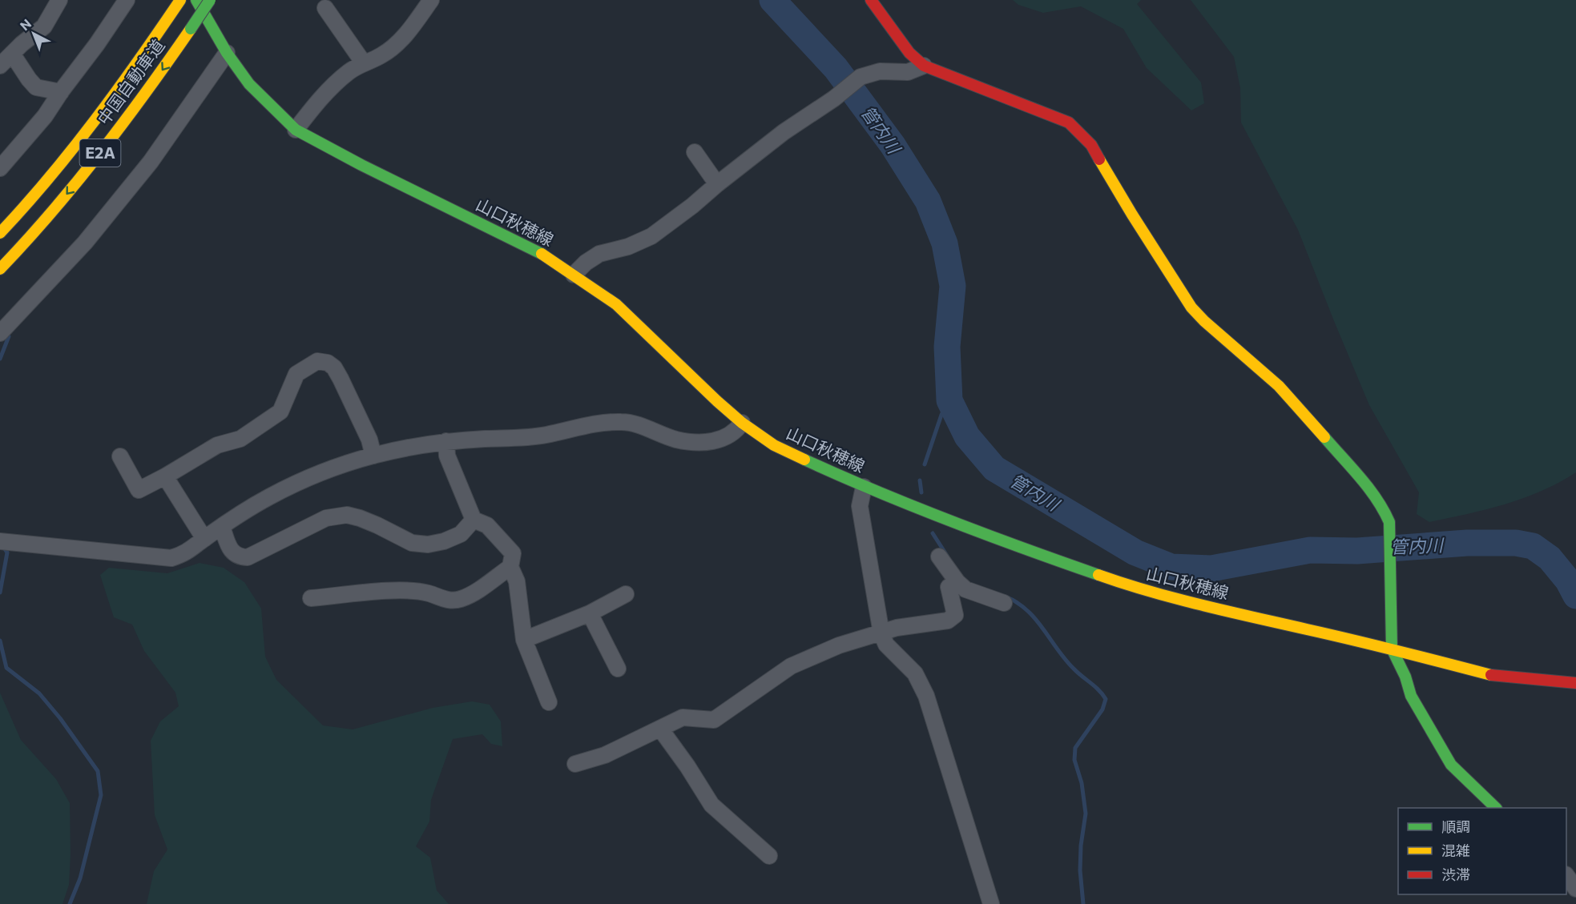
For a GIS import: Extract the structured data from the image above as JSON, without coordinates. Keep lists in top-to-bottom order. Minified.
{"streets":{"main road":["中国自動車道","E2A","山口秋穂線"]},"water":["管内川"],"legend":["順調","混雑","渋滞"],"north":"top left"}
